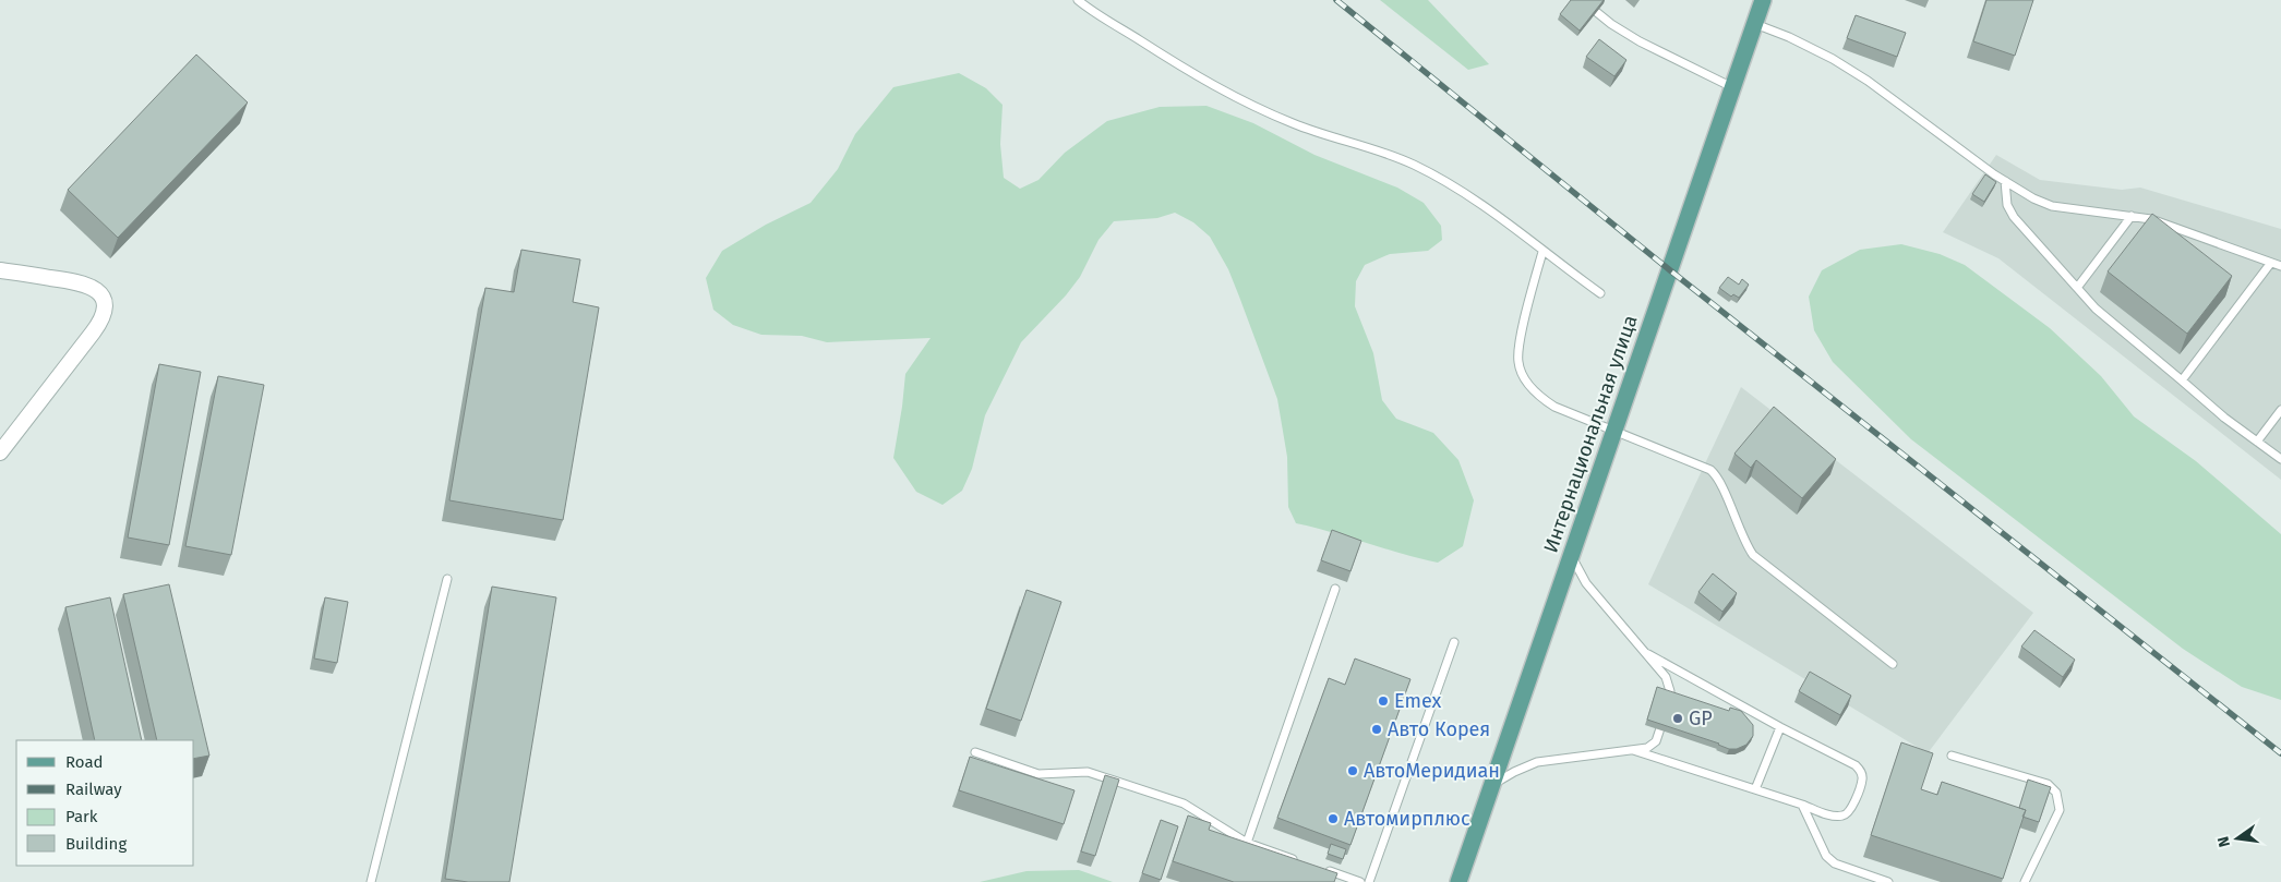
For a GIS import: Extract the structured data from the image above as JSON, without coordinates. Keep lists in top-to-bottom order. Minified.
{"streets":{"main road":["Интернациональная улица"]},"places":["Emex","GP","Авто Корея","АвтоМеридиан","Автомирплюс"],"legend":["Road","Railway","Park","Building"],"north":"left"}
